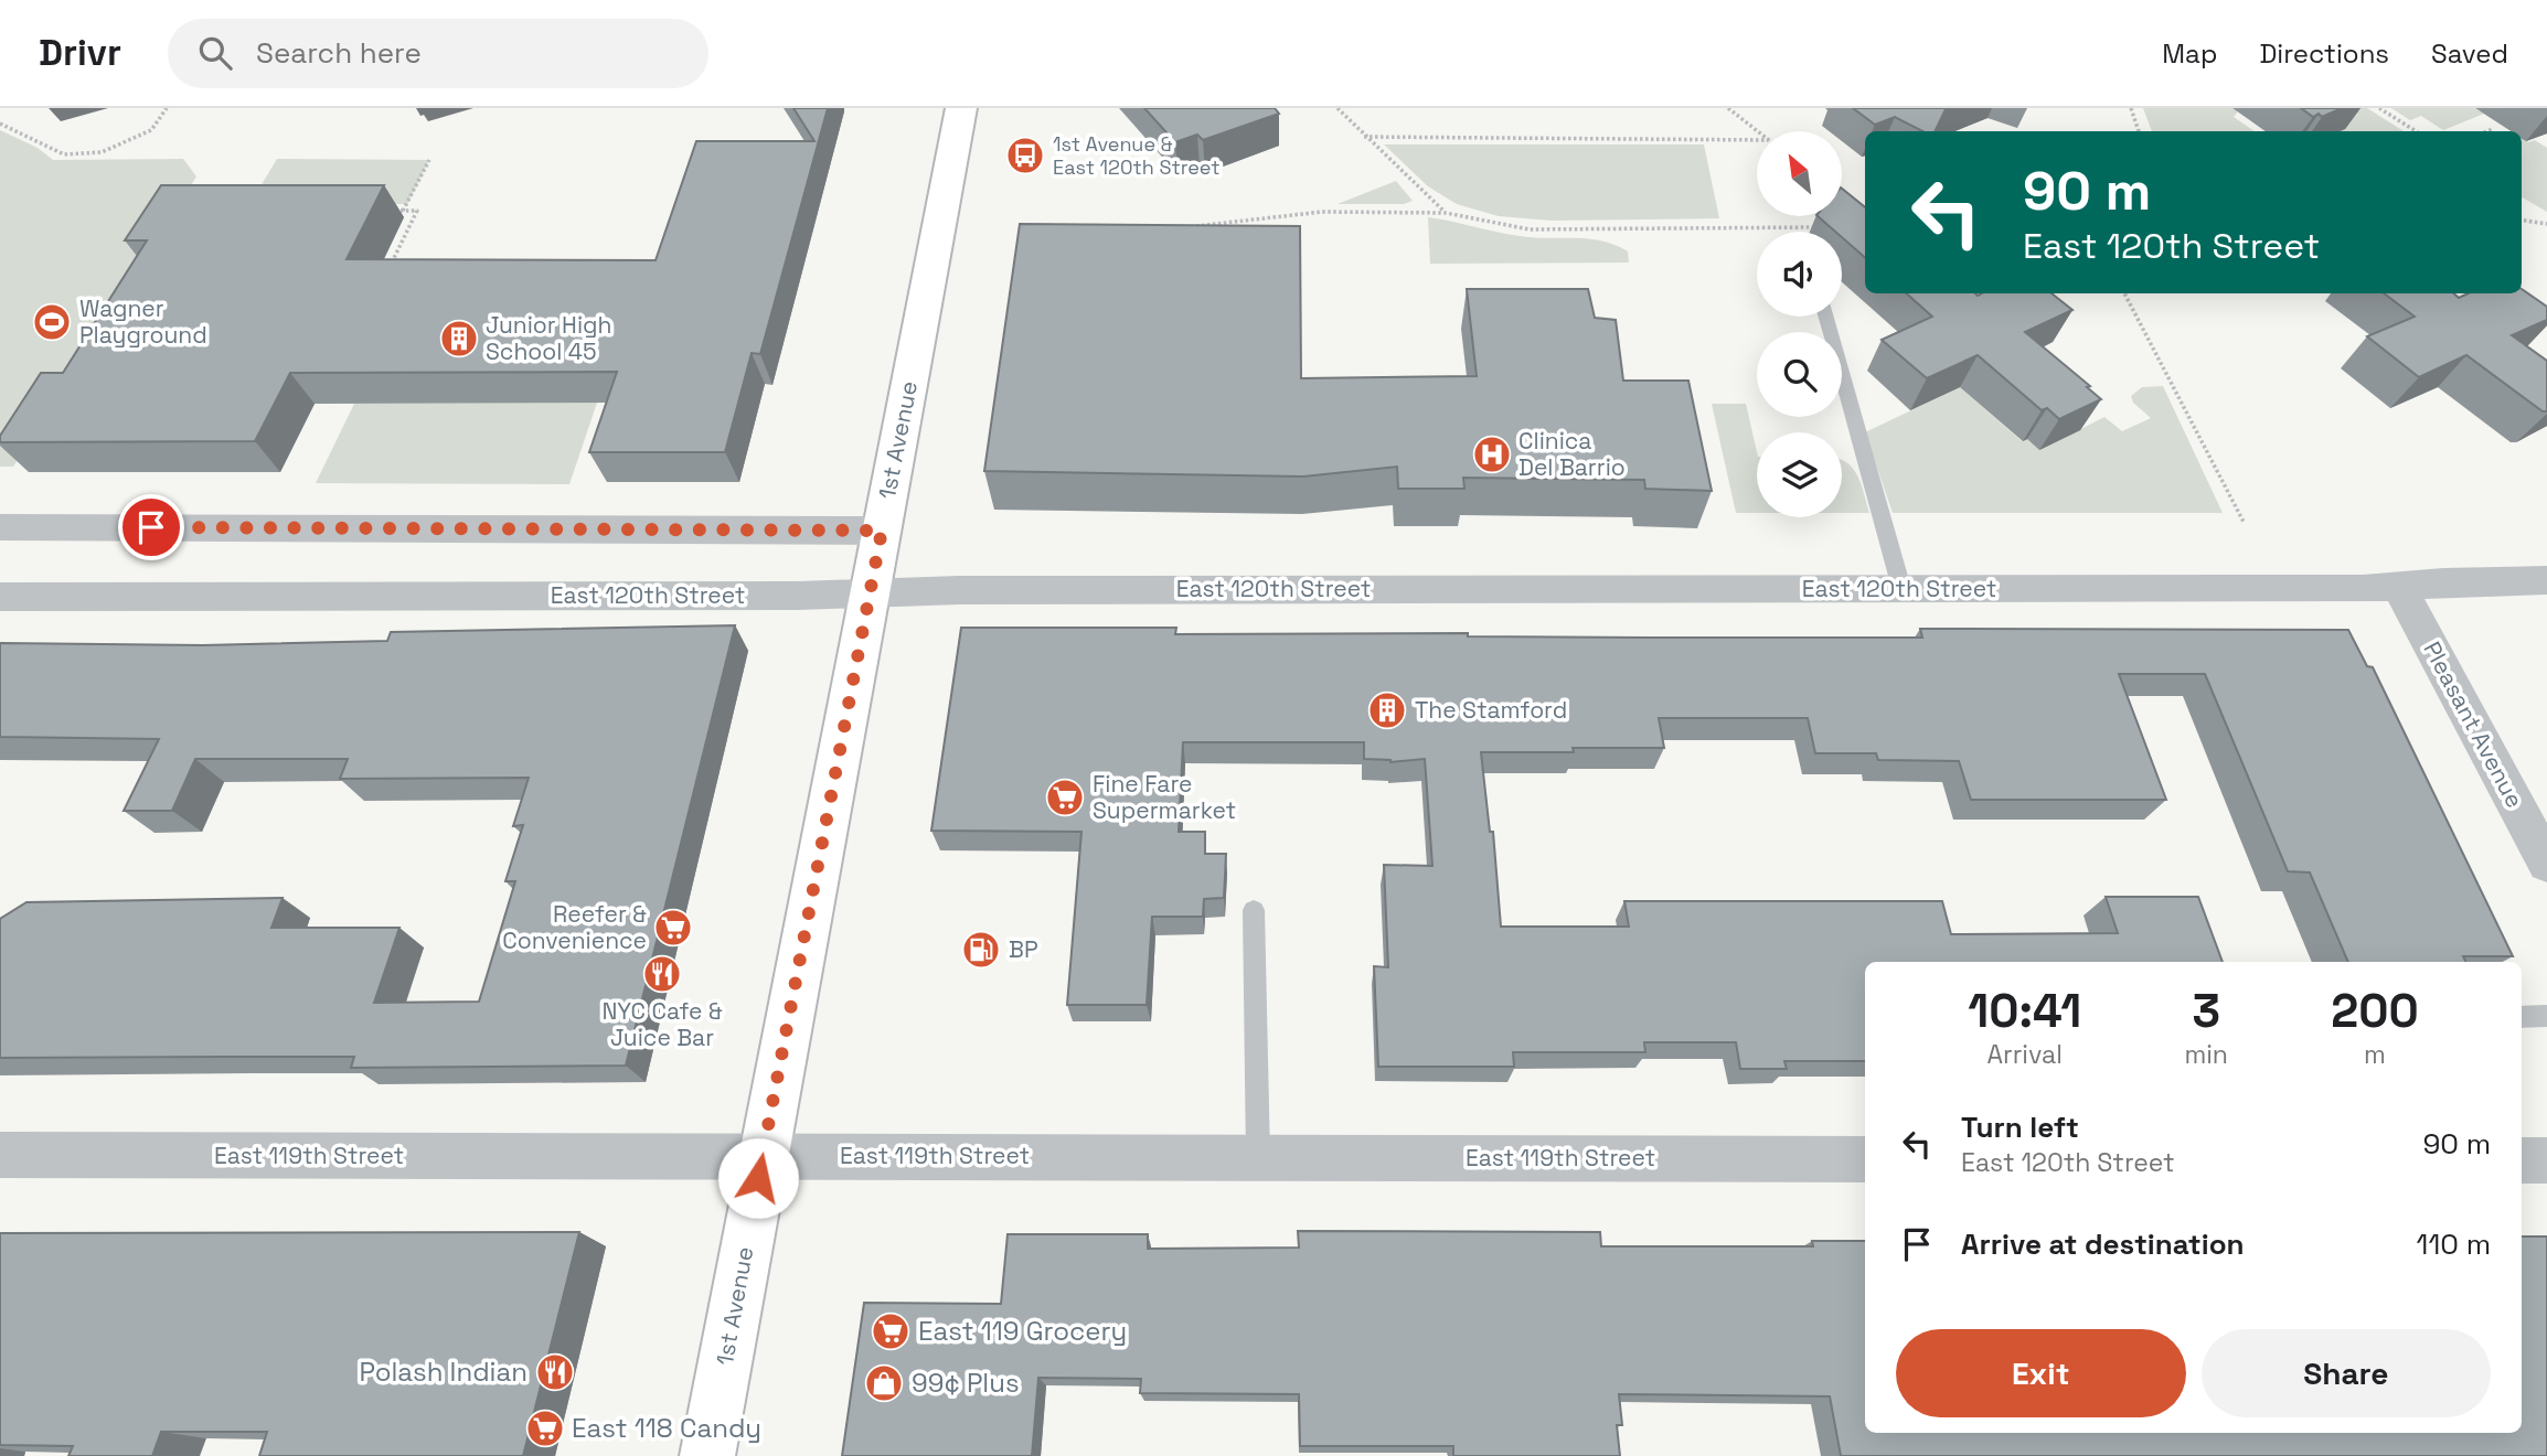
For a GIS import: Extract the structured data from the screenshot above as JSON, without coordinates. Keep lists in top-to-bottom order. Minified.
{"streets":{"main road":["1st Avenue"],"street":["East 120th Street","Pleasant Avenue","East 119th Street"]},"crossings":[["1st Avenue","East 120th Street"],["1st Avenue","East 119th Street"],["East 120th Street","Pleasant Avenue"]],"places":{"bus stop":["1st Avenue & East 120th Street"],"sports":["Wagner Playground"],"building":["Junior High School 45","The Stamford"],"hospital":["Clinica Del Barrio"],"supermarket":["Fine Fare Supermarket","Reefer & Convenience","East 119 Grocery","East 118 Candy"],"fuel station":["BP"],"restaurant":["NYC Cafe & Juice Bar","Polash Indian"],"shop":["99¢ Plus"]},"north":"top left","page":{"header":"Drivr","search":"Search here","nav":["Map","Directions","Saved"],"turn":["90 m","East 120th Street"],"eta":["10:41","Arrival","3","min","200","m"],"list":[{"name":"Turn left","note":"East 120th Street","value":"90 m"},{"name":"Arrive at destination","value":"110 m"}],"buttons":["Exit","Share"]}}
